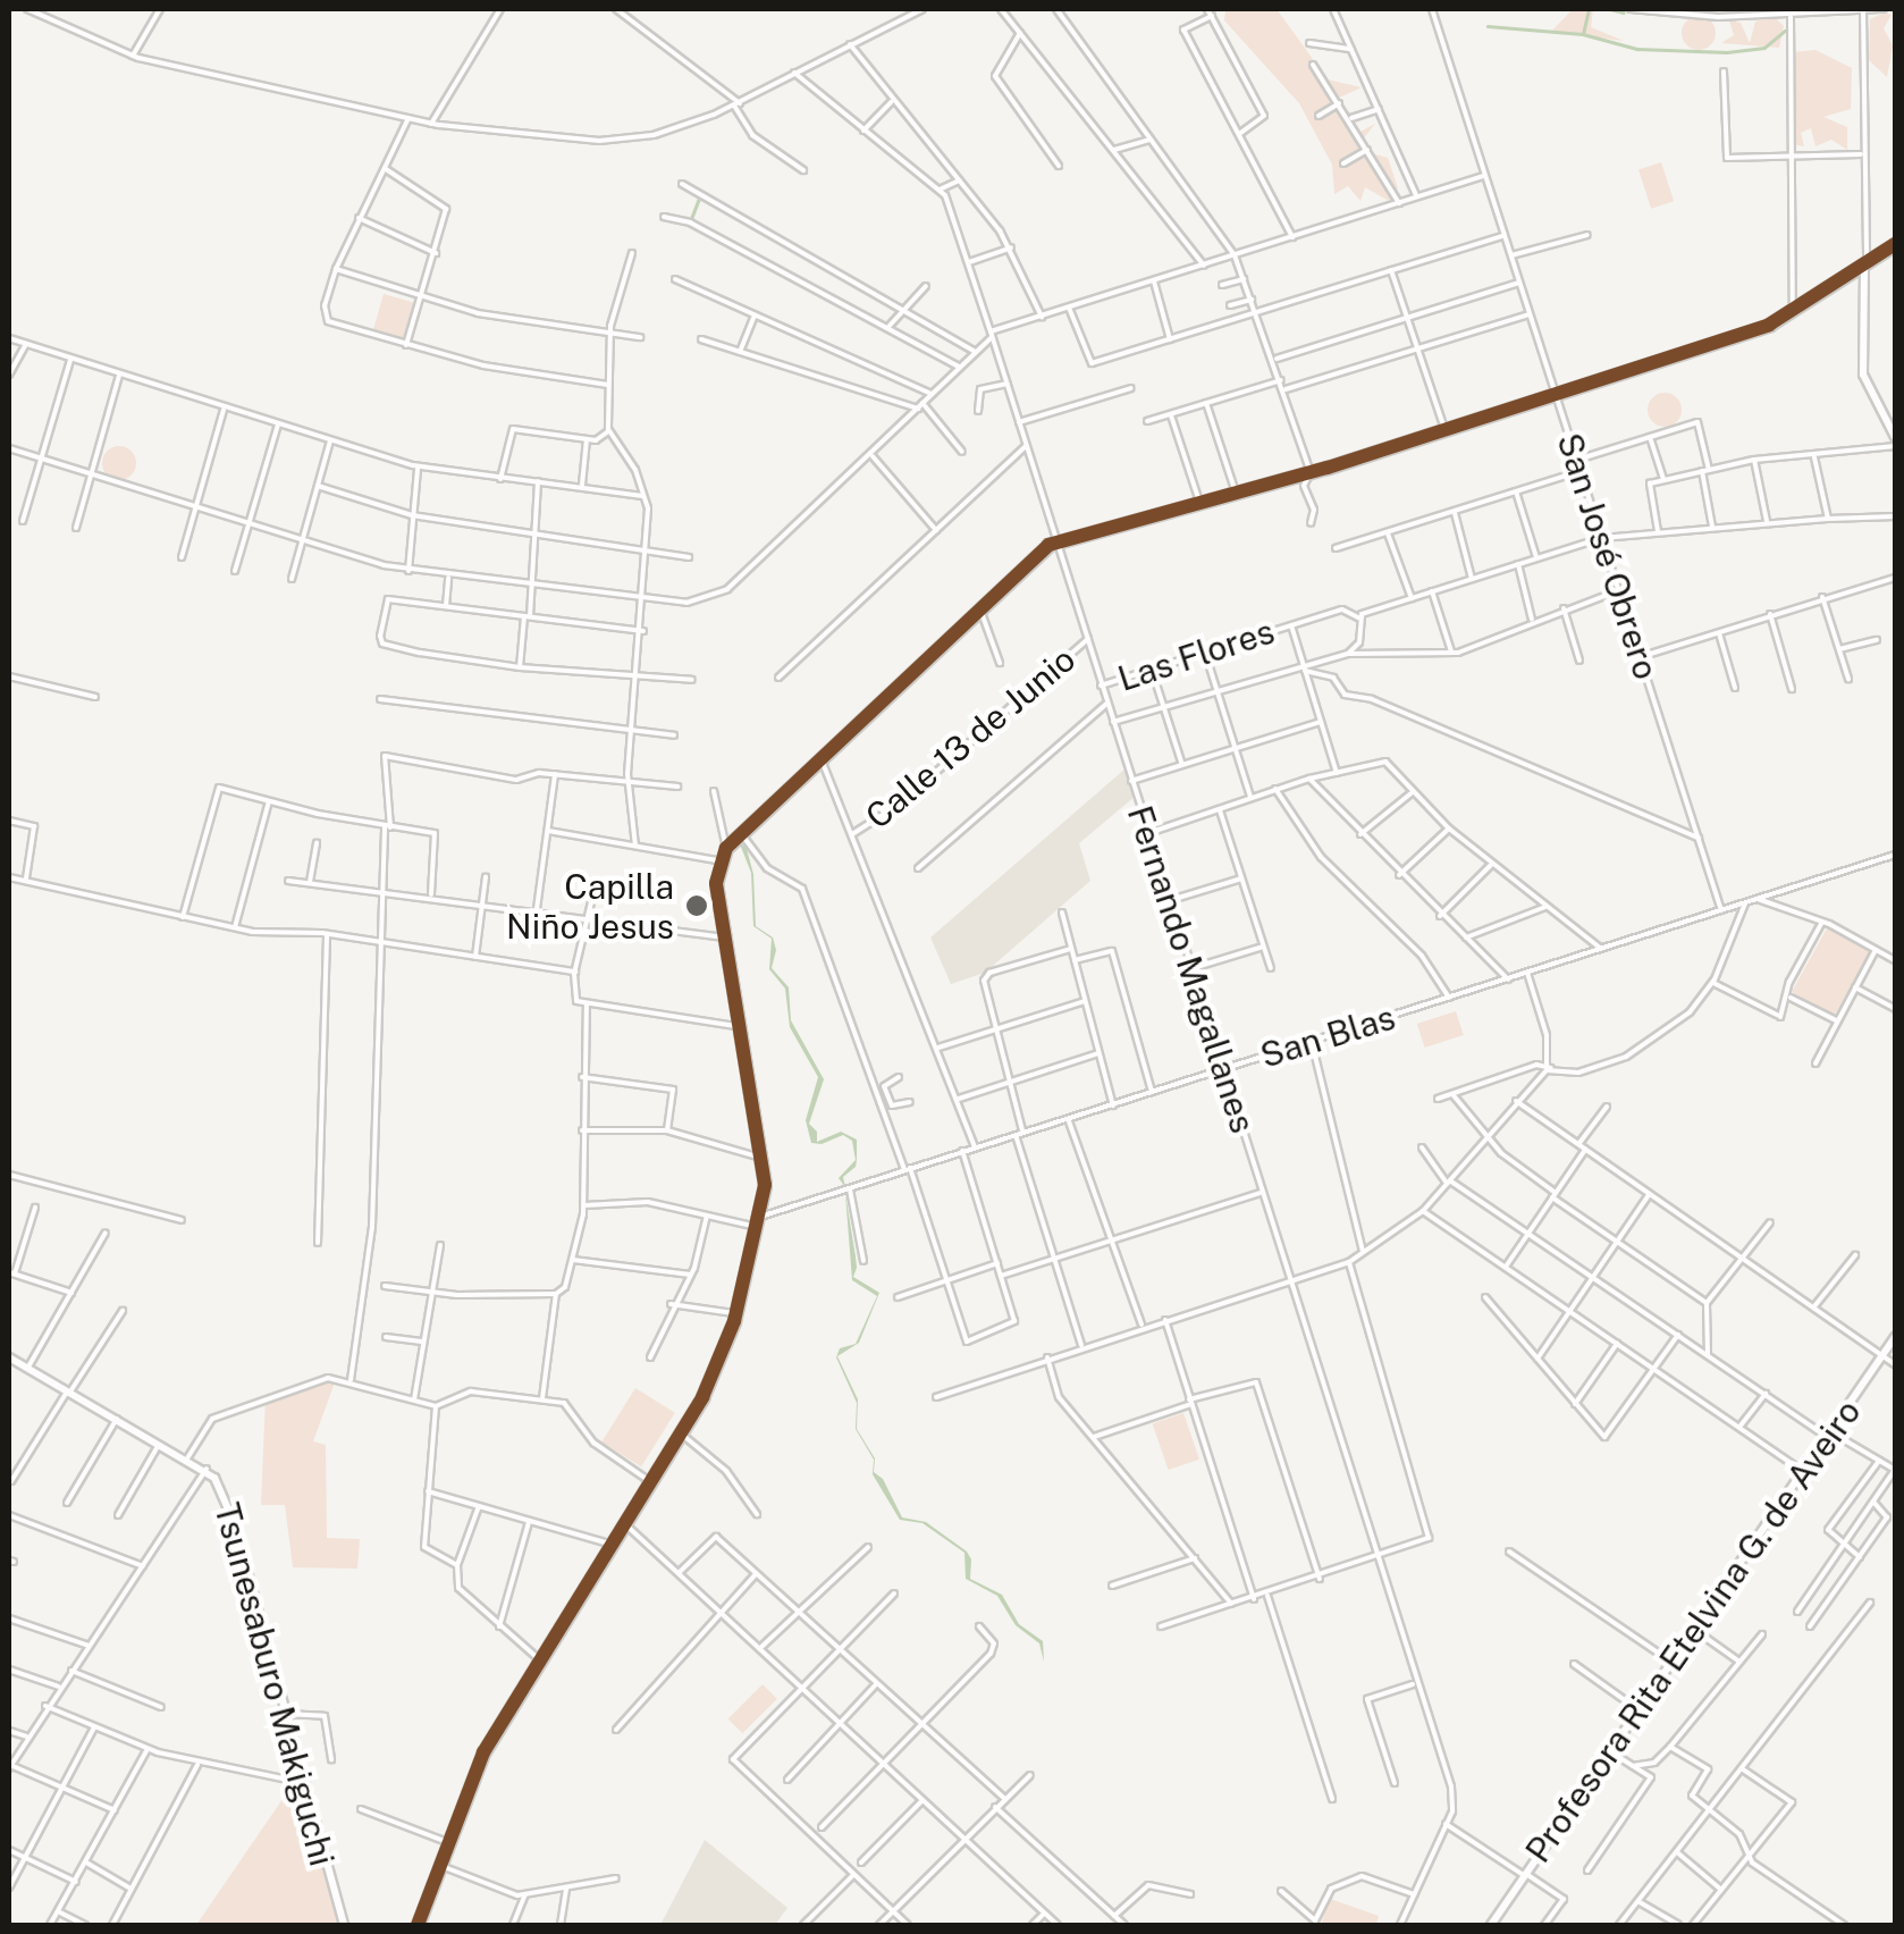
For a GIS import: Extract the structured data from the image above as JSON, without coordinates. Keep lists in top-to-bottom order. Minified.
{"streets":{"street":["San José Obrero","Las Flores","Calle 13 de Junio","Fernando Magallanes","San Blas","Profesora Rita Etelvina G. de Aveiro","Tsunesaburo Makiguchi"]},"crossings":[["San José Obrero","Las Flores"],["San José Obrero","San Blas"],["Las Flores","Fernando Magallanes"],["Calle 13 de Junio","Fernando Magallanes"],["Fernando Magallanes","San Blas"]],"places":["Capilla Niño Jesus"]}
